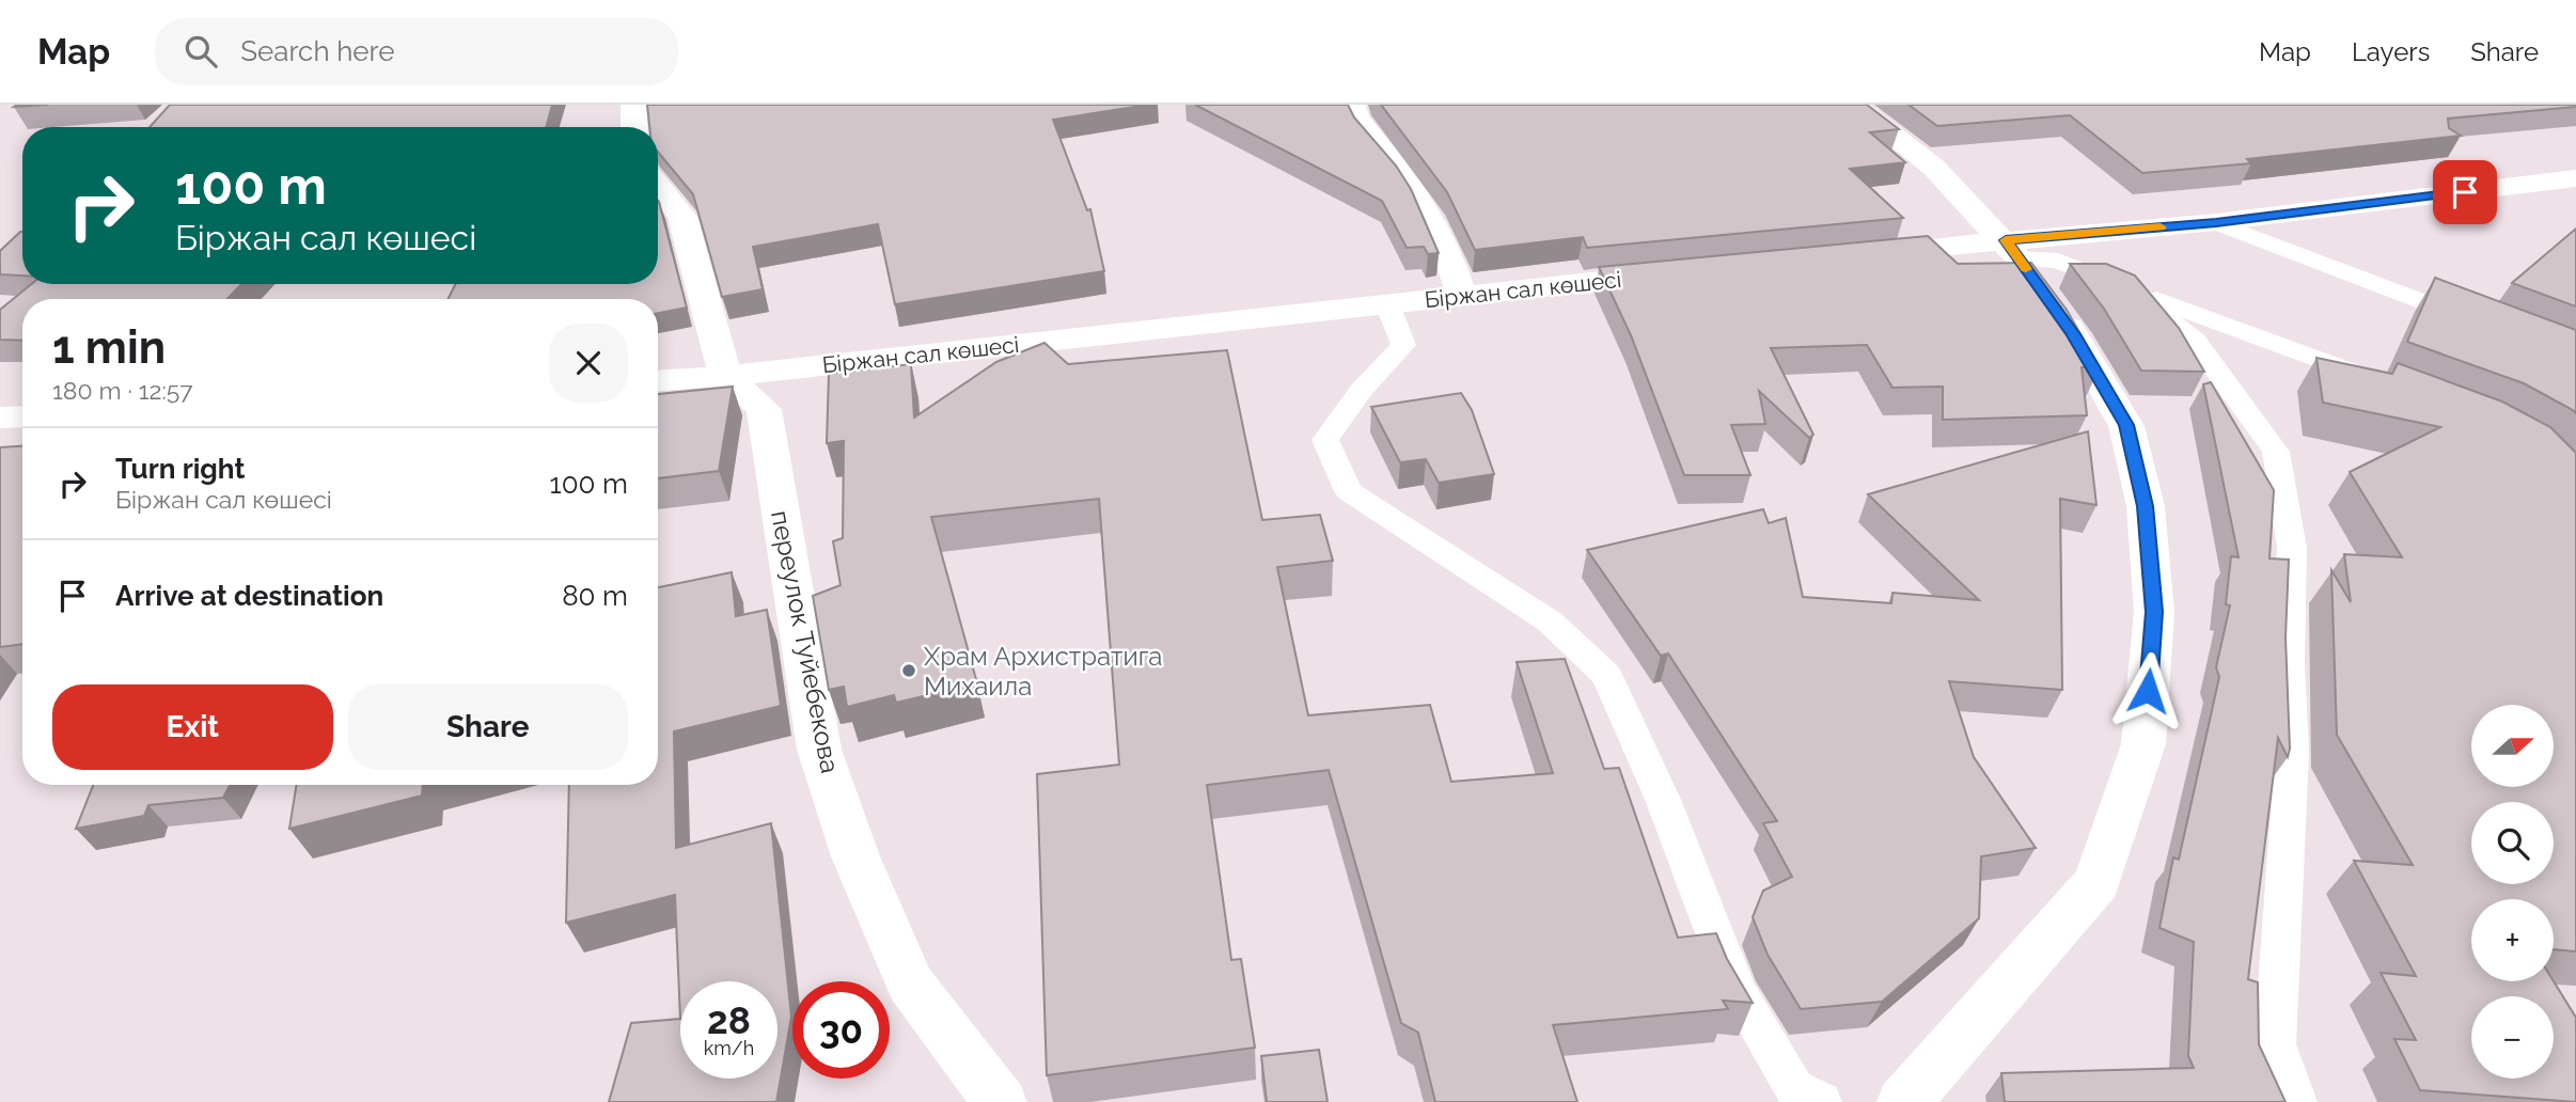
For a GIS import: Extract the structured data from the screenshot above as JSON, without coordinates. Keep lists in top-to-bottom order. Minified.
{"streets":{"street":["Біржан сал көшесі","переулок Туйебекова"]},"crossings":[["Біржан сал көшесі","переулок Туйебекова"]],"places":["Храм Архистратига Михаила"],"north":"right","page":{"header":"Map","search":"Search here","nav":["Map","Layers","Share"],"turn":["100 m","Біржан сал көшесі"],"heading":["1 min","180 m · 12:57"],"list":[{"name":"Turn right","note":"Біржан сал көшесі","value":"100 m"},{"name":"Arrive at destination","value":"80 m"}],"buttons":["Exit","Share"],"map_buttons":["+","−"],"speed":"28 km/h","limit":"30"}}
